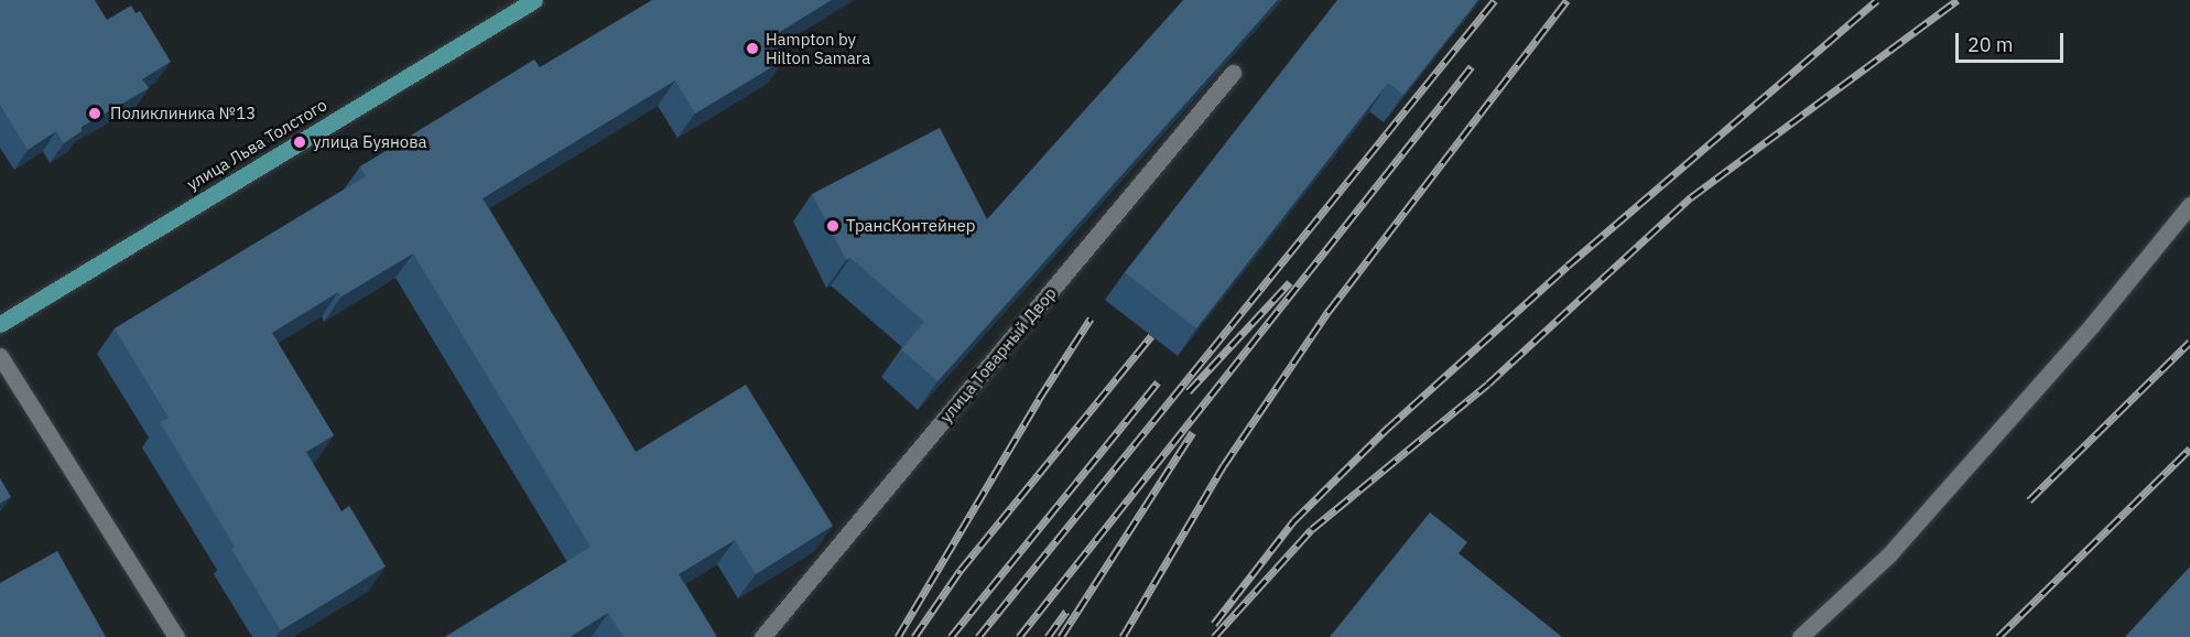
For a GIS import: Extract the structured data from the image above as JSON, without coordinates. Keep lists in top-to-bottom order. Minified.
{"streets":{"main road":["улица Льва Толстого"],"street":["улица Товарный Двор"]},"places":["Hampton by Hilton Samara","Поликлиника №13","улица Буянова","ТрансКонтейнер"],"scale_bar":"20 m"}
